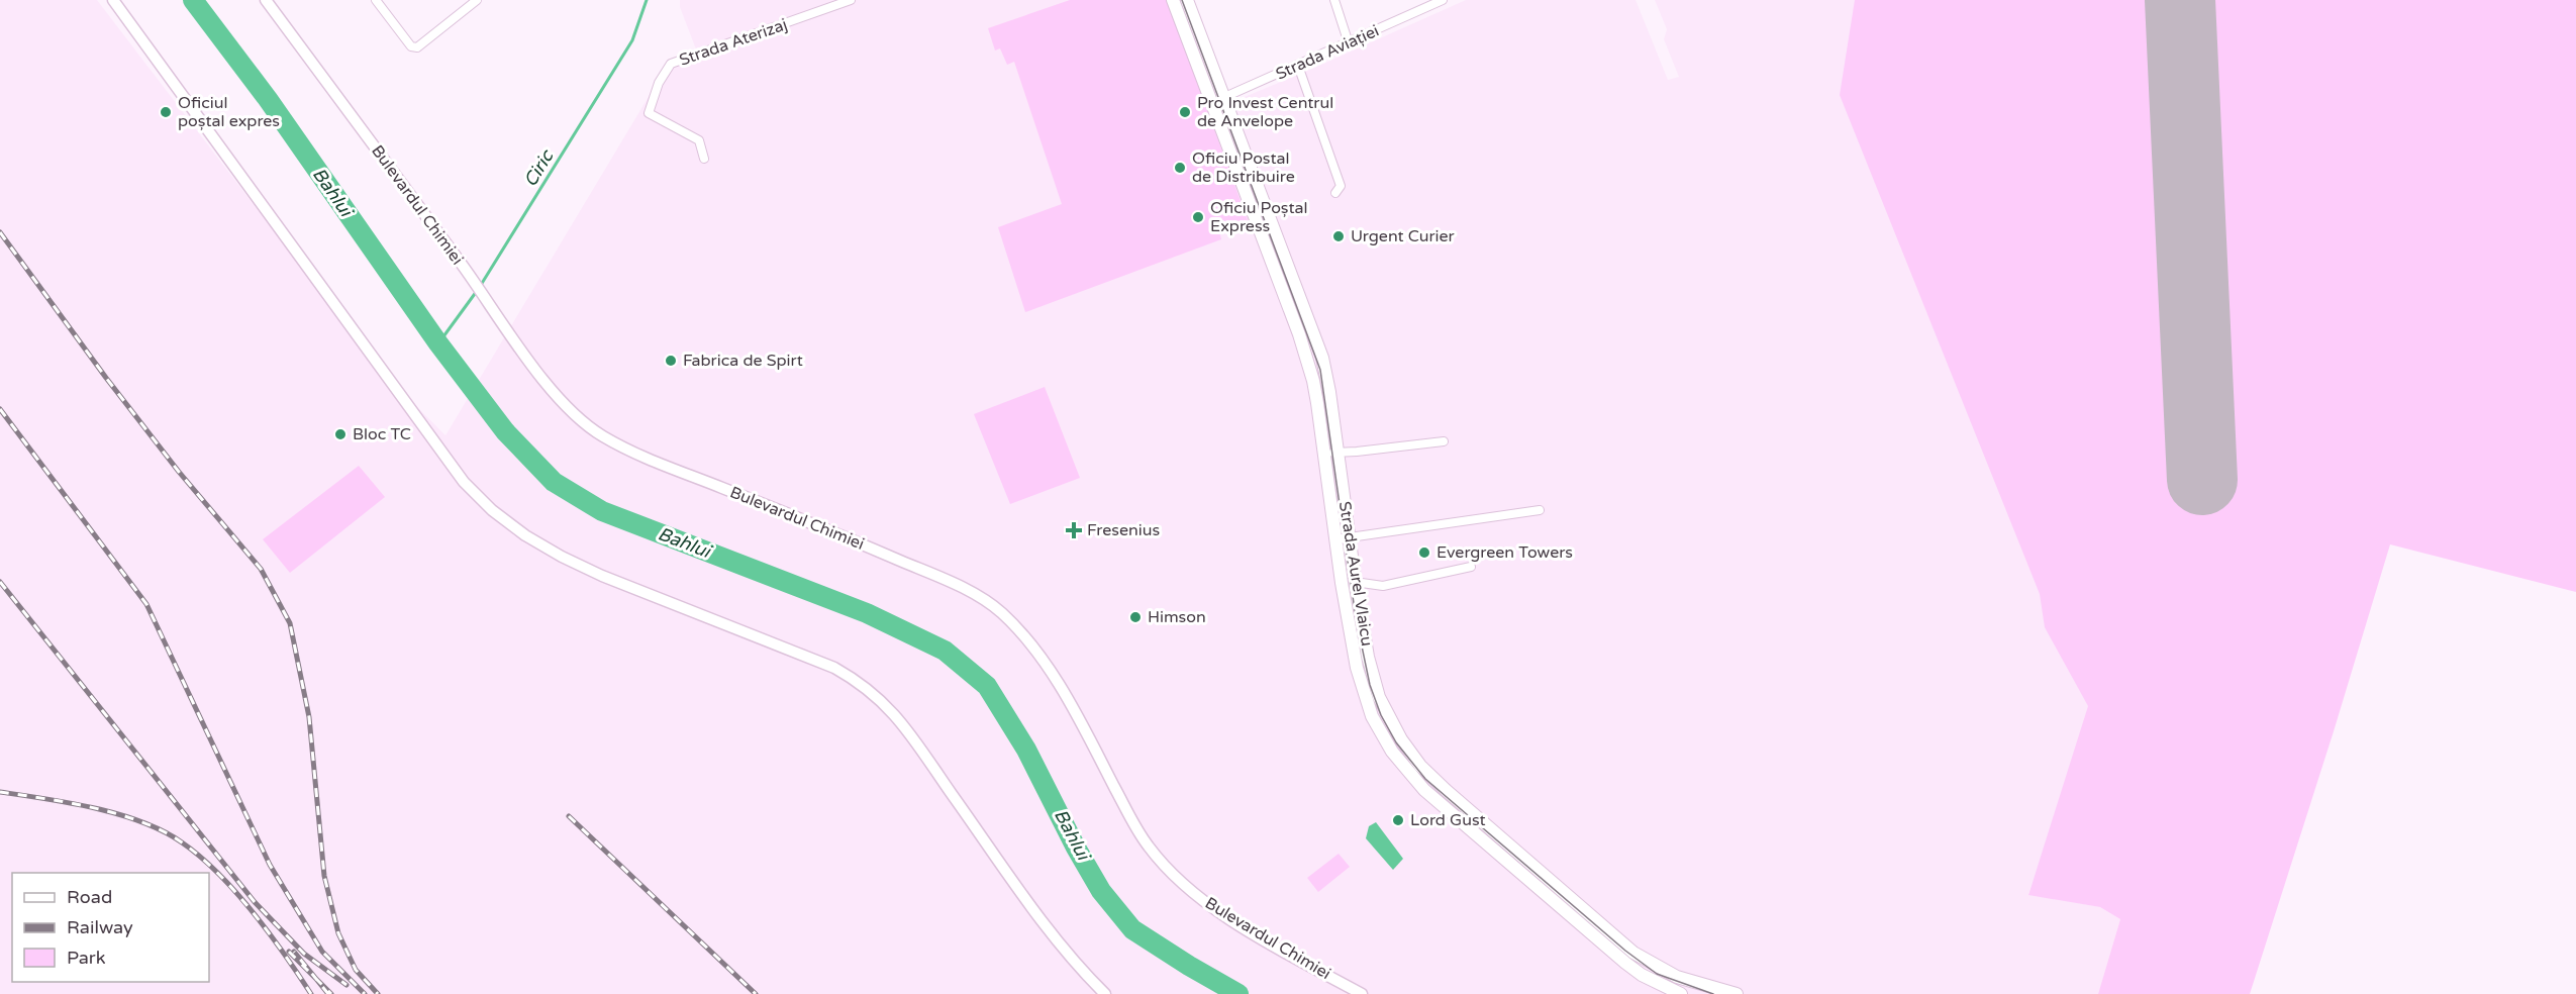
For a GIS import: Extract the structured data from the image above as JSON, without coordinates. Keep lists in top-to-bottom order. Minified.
{"streets":{"main road":["Strada Aurel Vlaicu"],"street":["Strada Aterizaj","Strada Aviației","Bulevardul Chimiei"]},"crossings":[["Strada Aviației","Strada Aurel Vlaicu"]],"water":["Ciric","Bahlui"],"places":{"other":["Oficiul poștal expres","Pro Invest Centrul de Anvelope","Oficiu Postal de Distribuire","Oficiu Poștal Express","Urgent Curier","Fabrica de Spirt","Bloc TC","Evergreen Towers","Himson","Lord Gust"],"health":["Fresenius"]},"legend":["Road","Railway","Park"]}
